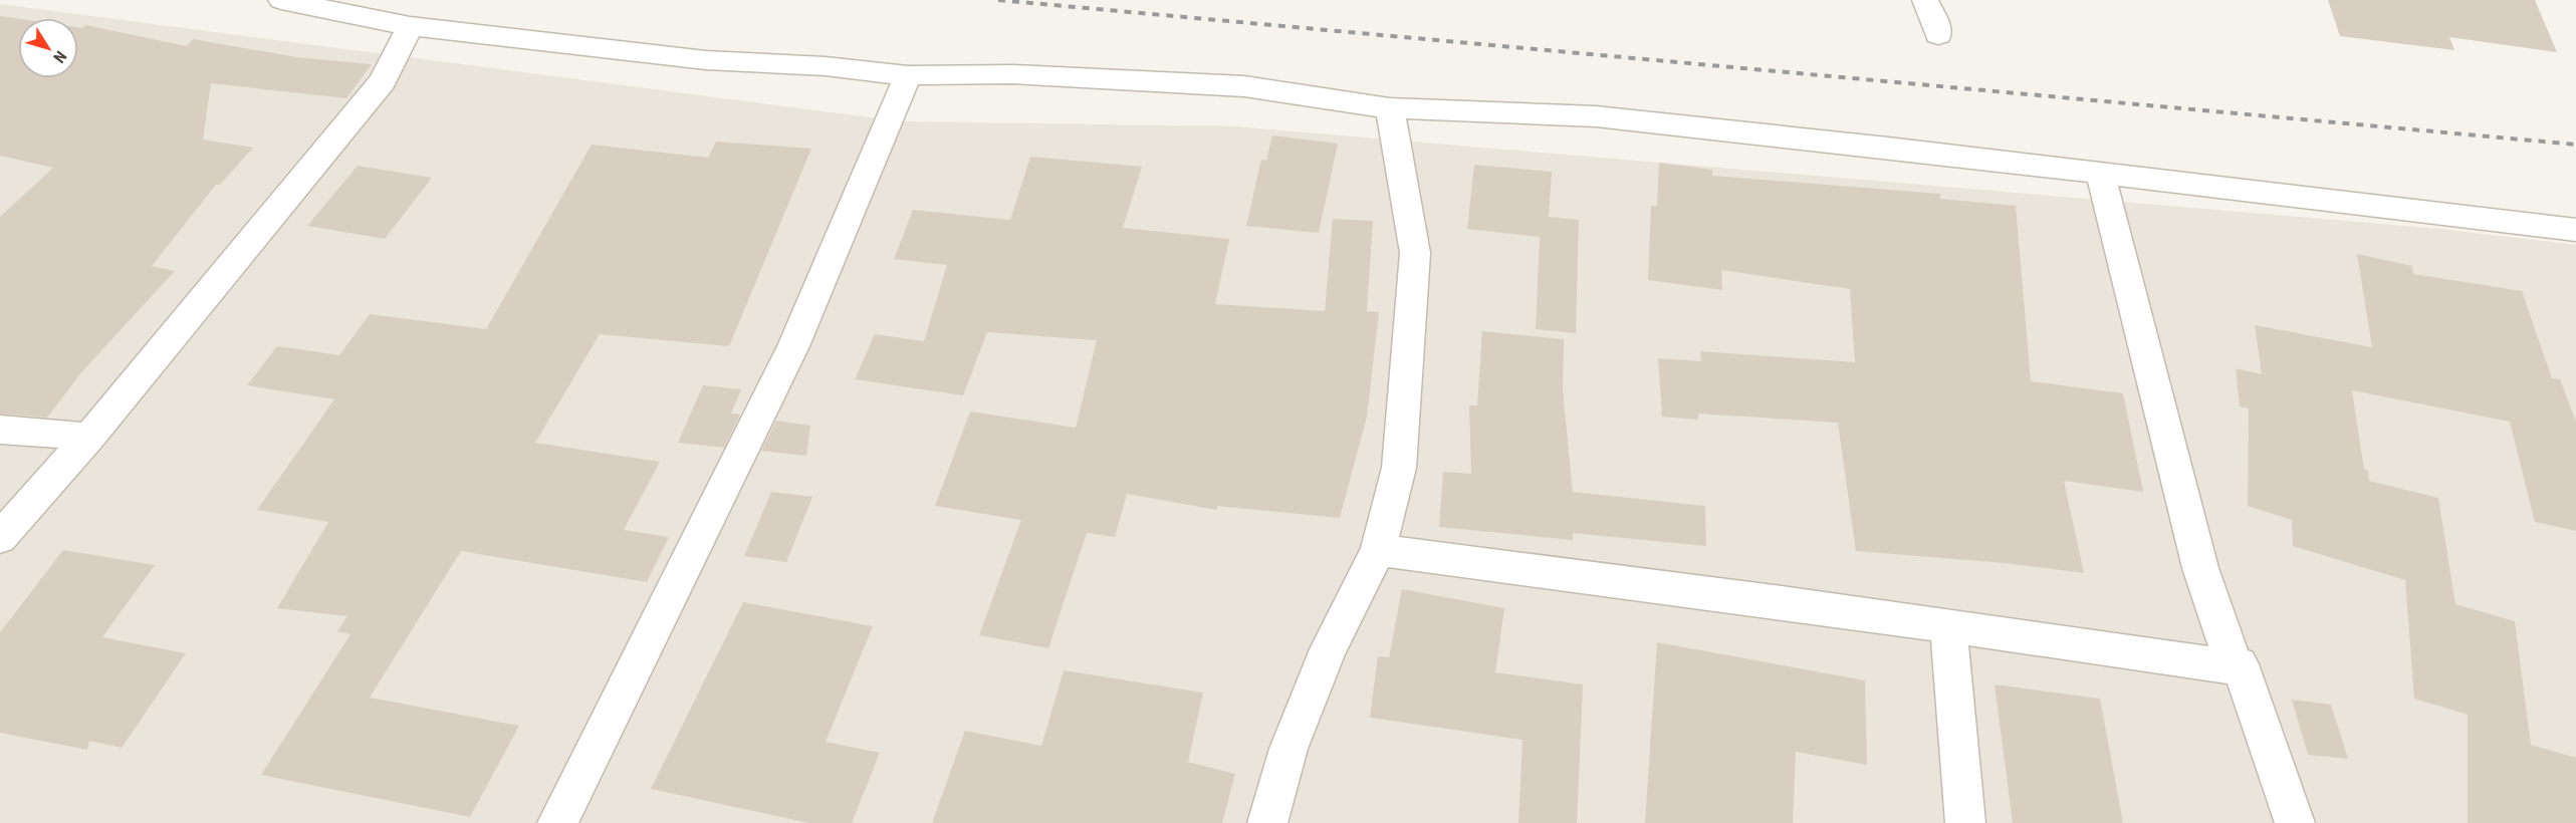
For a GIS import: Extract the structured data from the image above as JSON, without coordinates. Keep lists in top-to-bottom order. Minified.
{"north":"bottom right"}
